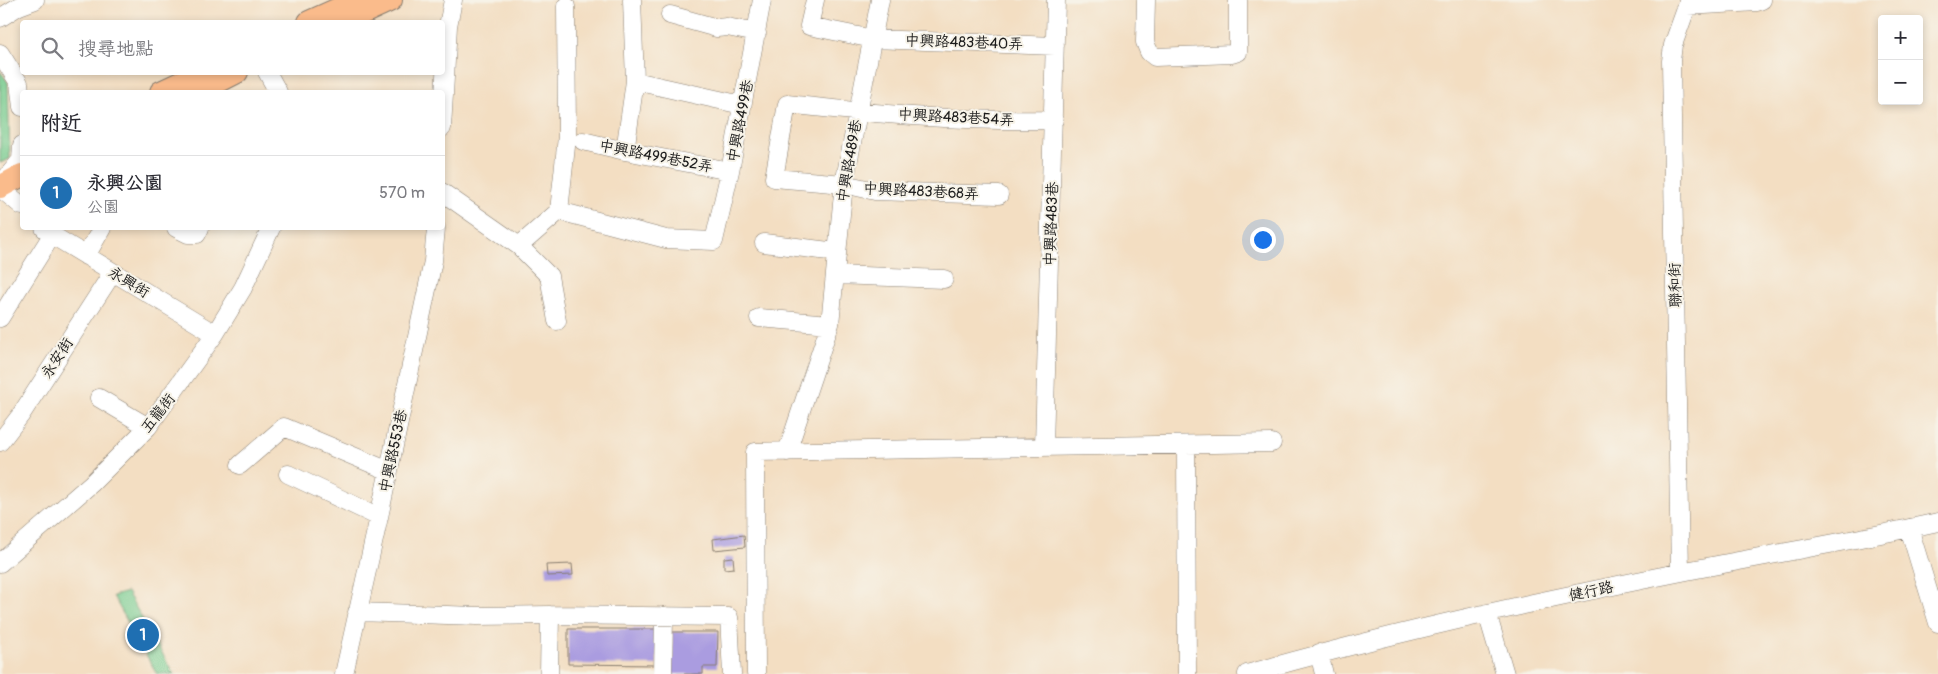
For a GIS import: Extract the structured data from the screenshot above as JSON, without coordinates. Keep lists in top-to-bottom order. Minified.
{"streets":{"street":["中興路483巷40弄","中興路483巷54弄","中興路499巷","中興路499巷52弄","中興路489巷","中興路483巷68弄","中興路483巷","永興街","聯和街","永安街","五龍街","中興路553巷","健行路"]},"crossings":[["中興路483巷40弄","中興路489巷"],["中興路483巷40弄","中興路483巷"],["中興路483巷54弄","中興路489巷"],["中興路483巷54弄","中興路483巷68弄"],["中興路483巷54弄","中興路483巷"],["中興路499巷","中興路499巷52弄"],["中興路489巷","中興路483巷68弄"],["永興街","永安街"],["永興街","五龍街"],["聯和街","健行路"]],"page":{"map_buttons":["+","−"],"search":"搜尋地點","heading":"附近","list":[{"mark":"1","name":"永興公園","note":"公園","value":"570 m"}],"pins":"1"}}
